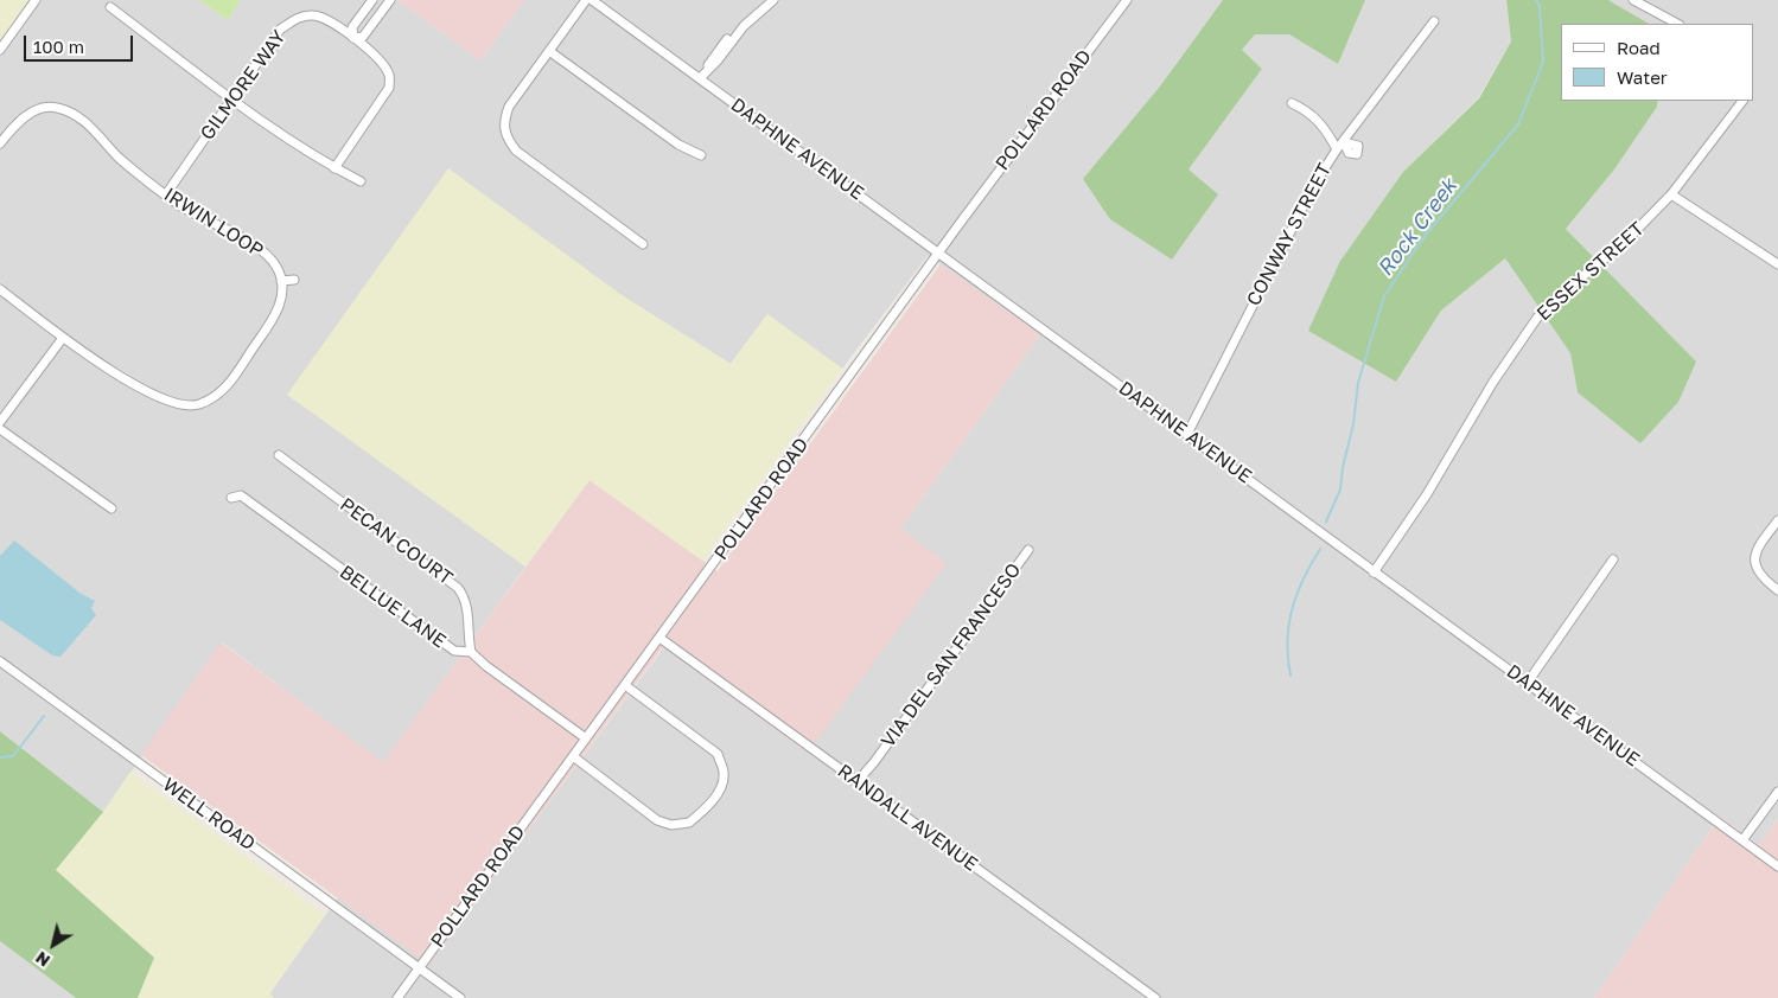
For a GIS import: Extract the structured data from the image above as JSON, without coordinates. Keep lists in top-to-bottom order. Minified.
{"streets":{"street":["GILMORE WAY","POLLARD ROAD","DAPHNE AVENUE","IRWIN LOOP","CONWAY STREET","ESSEX STREET","PECAN COURT","BELLUE LANE","VIA DEL SAN FRANCESO","WELL ROAD","RANDALL AVENUE"]},"crossings":[["GILMORE WAY","IRWIN LOOP"],["POLLARD ROAD","DAPHNE AVENUE"],["POLLARD ROAD","BELLUE LANE"],["POLLARD ROAD","WELL ROAD"],["POLLARD ROAD","RANDALL AVENUE"],["DAPHNE AVENUE","CONWAY STREET"],["DAPHNE AVENUE","ESSEX STREET"],["PECAN COURT","BELLUE LANE"],["VIA DEL SAN FRANCESO","RANDALL AVENUE"]],"water":["Rock Creek"],"legend":["Road","Water"],"scale_bar":"100 m","north":"bottom left"}
